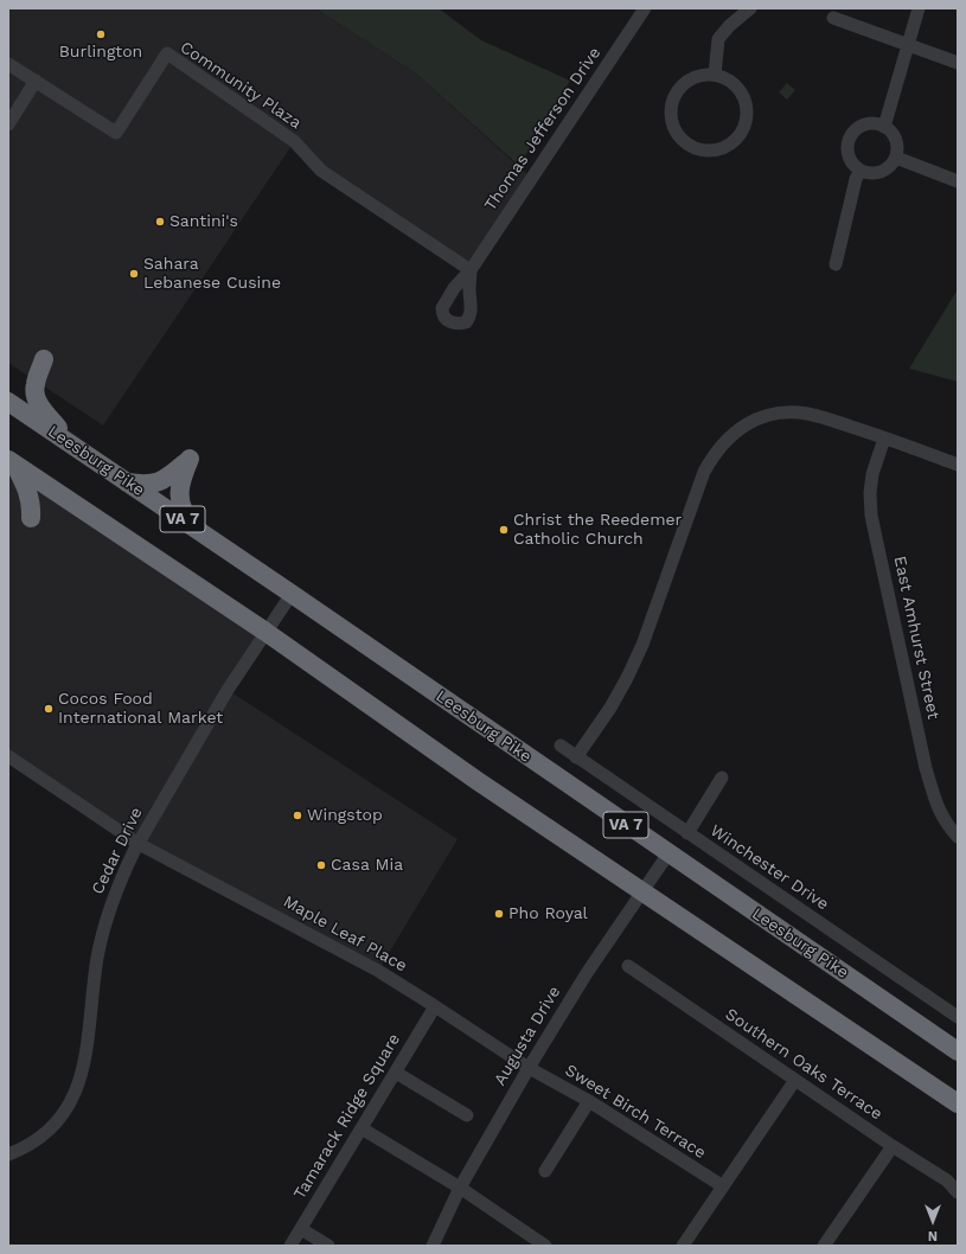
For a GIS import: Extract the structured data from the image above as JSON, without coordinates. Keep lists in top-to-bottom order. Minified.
{"streets":{"highway":["Leesburg Pike","VA 7"],"street":["Community Plaza","Thomas Jefferson Drive","East Amhurst Street","Cedar Drive","Winchester Drive","Maple Leaf Place","Augusta Drive","Southern Oaks Terrace","Sweet Birch Terrace","Tamarack Ridge Square"]},"crossings":[["Community Plaza","Thomas Jefferson Drive"],["Leesburg Pike","Cedar Drive"],["Leesburg Pike","Augusta Drive"],["VA 7","Cedar Drive"],["VA 7","Augusta Drive"],["Cedar Drive","Maple Leaf Place"],["Maple Leaf Place","Augusta Drive"],["Maple Leaf Place","Sweet Birch Terrace"],["Maple Leaf Place","Tamarack Ridge Square"],["Augusta Drive","Sweet Birch Terrace"]],"places":["Burlington","Santini's","Sahara Lebanese Cusine","Christ the Reedemer Catholic Church","Cocos Food International Market","Wingstop","Casa Mia","Pho Royal"],"north":"bottom"}
